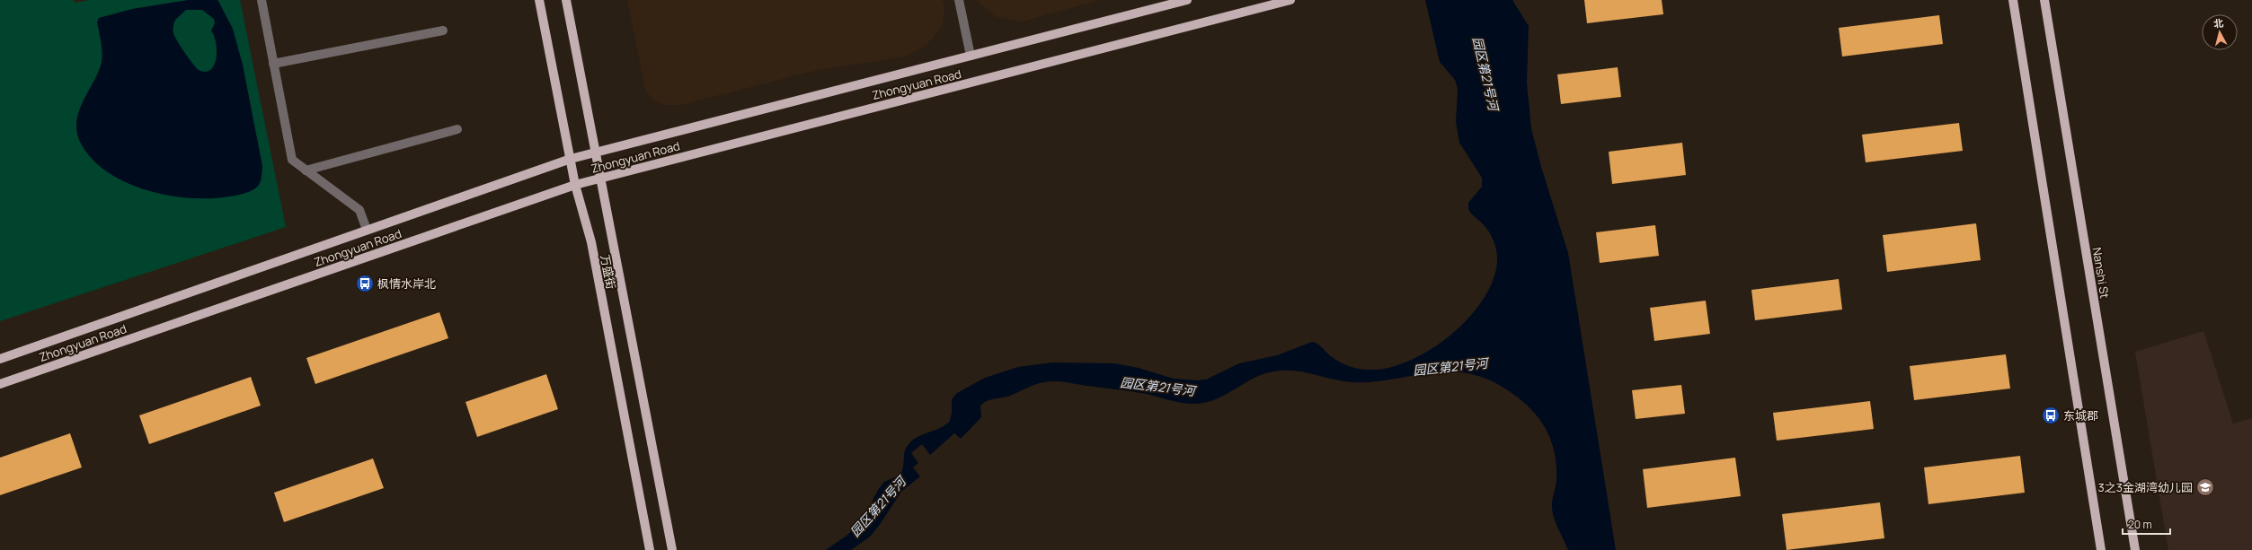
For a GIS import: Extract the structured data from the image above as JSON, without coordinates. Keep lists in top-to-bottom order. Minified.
{"streets":{"main road":["Zhongyuan Road","万盛街","Nanshi St"]},"crossings":[["Zhongyuan Road","万盛街"]],"water":["园区第21号河"],"places":{"bus stop":["枫情水岸北","东城郡"],"school or university":["3之3金湖湾幼儿园"]},"scale_bar":"20 m","north":"top"}
